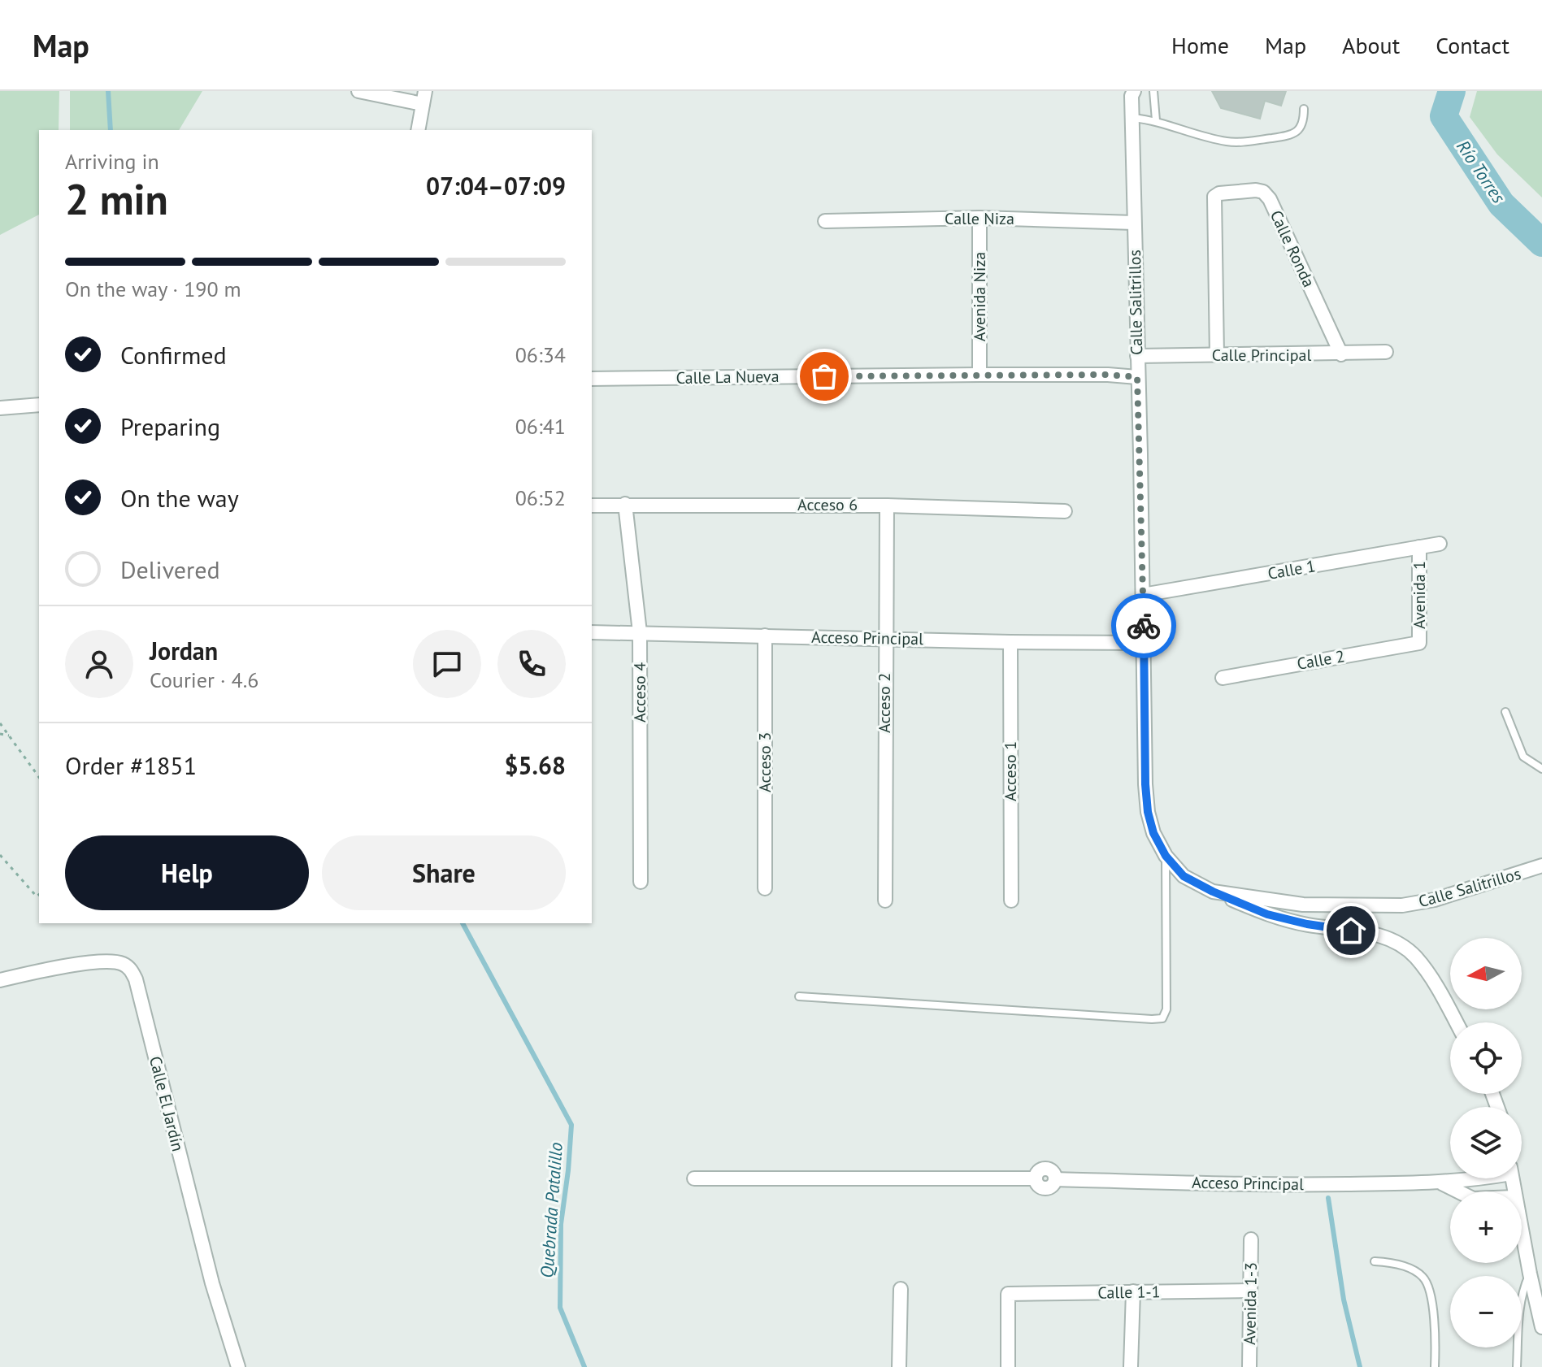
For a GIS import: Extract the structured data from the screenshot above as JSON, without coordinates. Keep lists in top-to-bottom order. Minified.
{"streets":{"street":["Calle Niza","Calle Ronda","Avenida Niza","Calle Salitrillos","Calle Principal","Calle La Nueva","Acceso 6","Calle 1","Avenida 1","Acceso Principal","Calle 2","Acceso 4","Acceso 2","Acceso 3","Acceso 1","Calle El Jardín","Calle 1-1","Avenida 1-3"]},"crossings":[["Calle Niza","Avenida Niza"],["Calle Niza","Calle Salitrillos"],["Calle Ronda","Calle Principal"],["Avenida Niza","Calle La Nueva"],["Calle Salitrillos","Calle Principal"],["Calle Salitrillos","Calle La Nueva"],["Calle Salitrillos","Calle 1"],["Calle Salitrillos","Acceso Principal"],["Acceso 6","Acceso 4"],["Acceso 6","Acceso 2"],["Calle 1","Avenida 1"],["Avenida 1","Calle 2"],["Acceso Principal","Acceso 4"],["Acceso Principal","Acceso 2"],["Acceso Principal","Acceso 3"],["Acceso Principal","Acceso 1"],["Calle 1-1","Avenida 1-3"]],"water":["Río Torres","Quebrada Patalillo"],"north":"left","page":{"header":"Map","nav":["Home","Map","About","Contact"],"heading":["2 min","Arriving in","07:04–07:09"],"panel":["Jordan","Courier · 4.6","Order #1851","$5.68"],"bar":"On the way · 190 m","list":[["Confirmed","06:34"],["Preparing","06:41"],["On the way","06:52"],"Delivered"],"buttons":["Help","Share"],"map_buttons":["+","−"]}}
